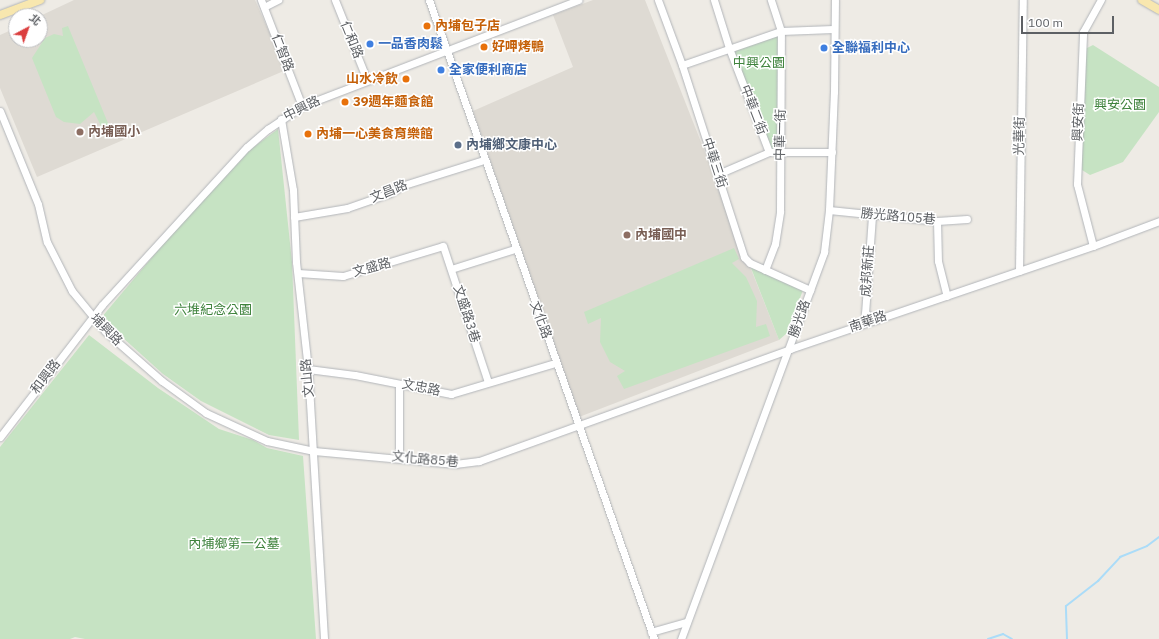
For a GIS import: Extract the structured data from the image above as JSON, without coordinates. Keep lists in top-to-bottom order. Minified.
{"streets":{"street":["仁和路","仁智路","中興路","中華二街","興安街","中華一街","光華街","中華三街","文昌路","勝光路105巷","文盛路","成邦新莊","文盛路3巷","勝光路","文化路","南華路","埔興路","和興路","文山路","文忠路","文化路85巷"]},"crossings":[["仁和路","中興路"],["仁智路","中興路"],["中興路","文化路"],["中興路","埔興路"],["中興路","和興路"],["中興路","文山路"],["興安街","南華路"],["中華一街","中華三街"],["光華街","南華路"],["中華三街","勝光路"],["文昌路","文化路"],["文昌路","文山路"],["勝光路105巷","成邦新莊"],["勝光路105巷","勝光路"],["文盛路","文盛路3巷"],["文盛路","文山路"],["成邦新莊","南華路"],["文盛路3巷","文忠路"],["勝光路","南華路"],["文化路","南華路"],["文化路","文忠路"],["文化路","文化路85巷"],["南華路","文化路85巷"],["埔興路","和興路"],["埔興路","文山路"],["埔興路","文化路85巷"],["文山路","文忠路"],["文山路","文化路85巷"]],"parks":["中興公園","興安公園","六堆紀念公園","內埔鄉第一公墓"],"places":["內埔包子店","一品香肉鬆","好呷烤鴨","全聯福利中心","全家便利商店","山水冷飲","39週年麵食館","內埔國小","內埔一心美食育樂館","內埔鄉文康中心","內埔國中"],"scale_bar":"100 m","north":"top right"}
